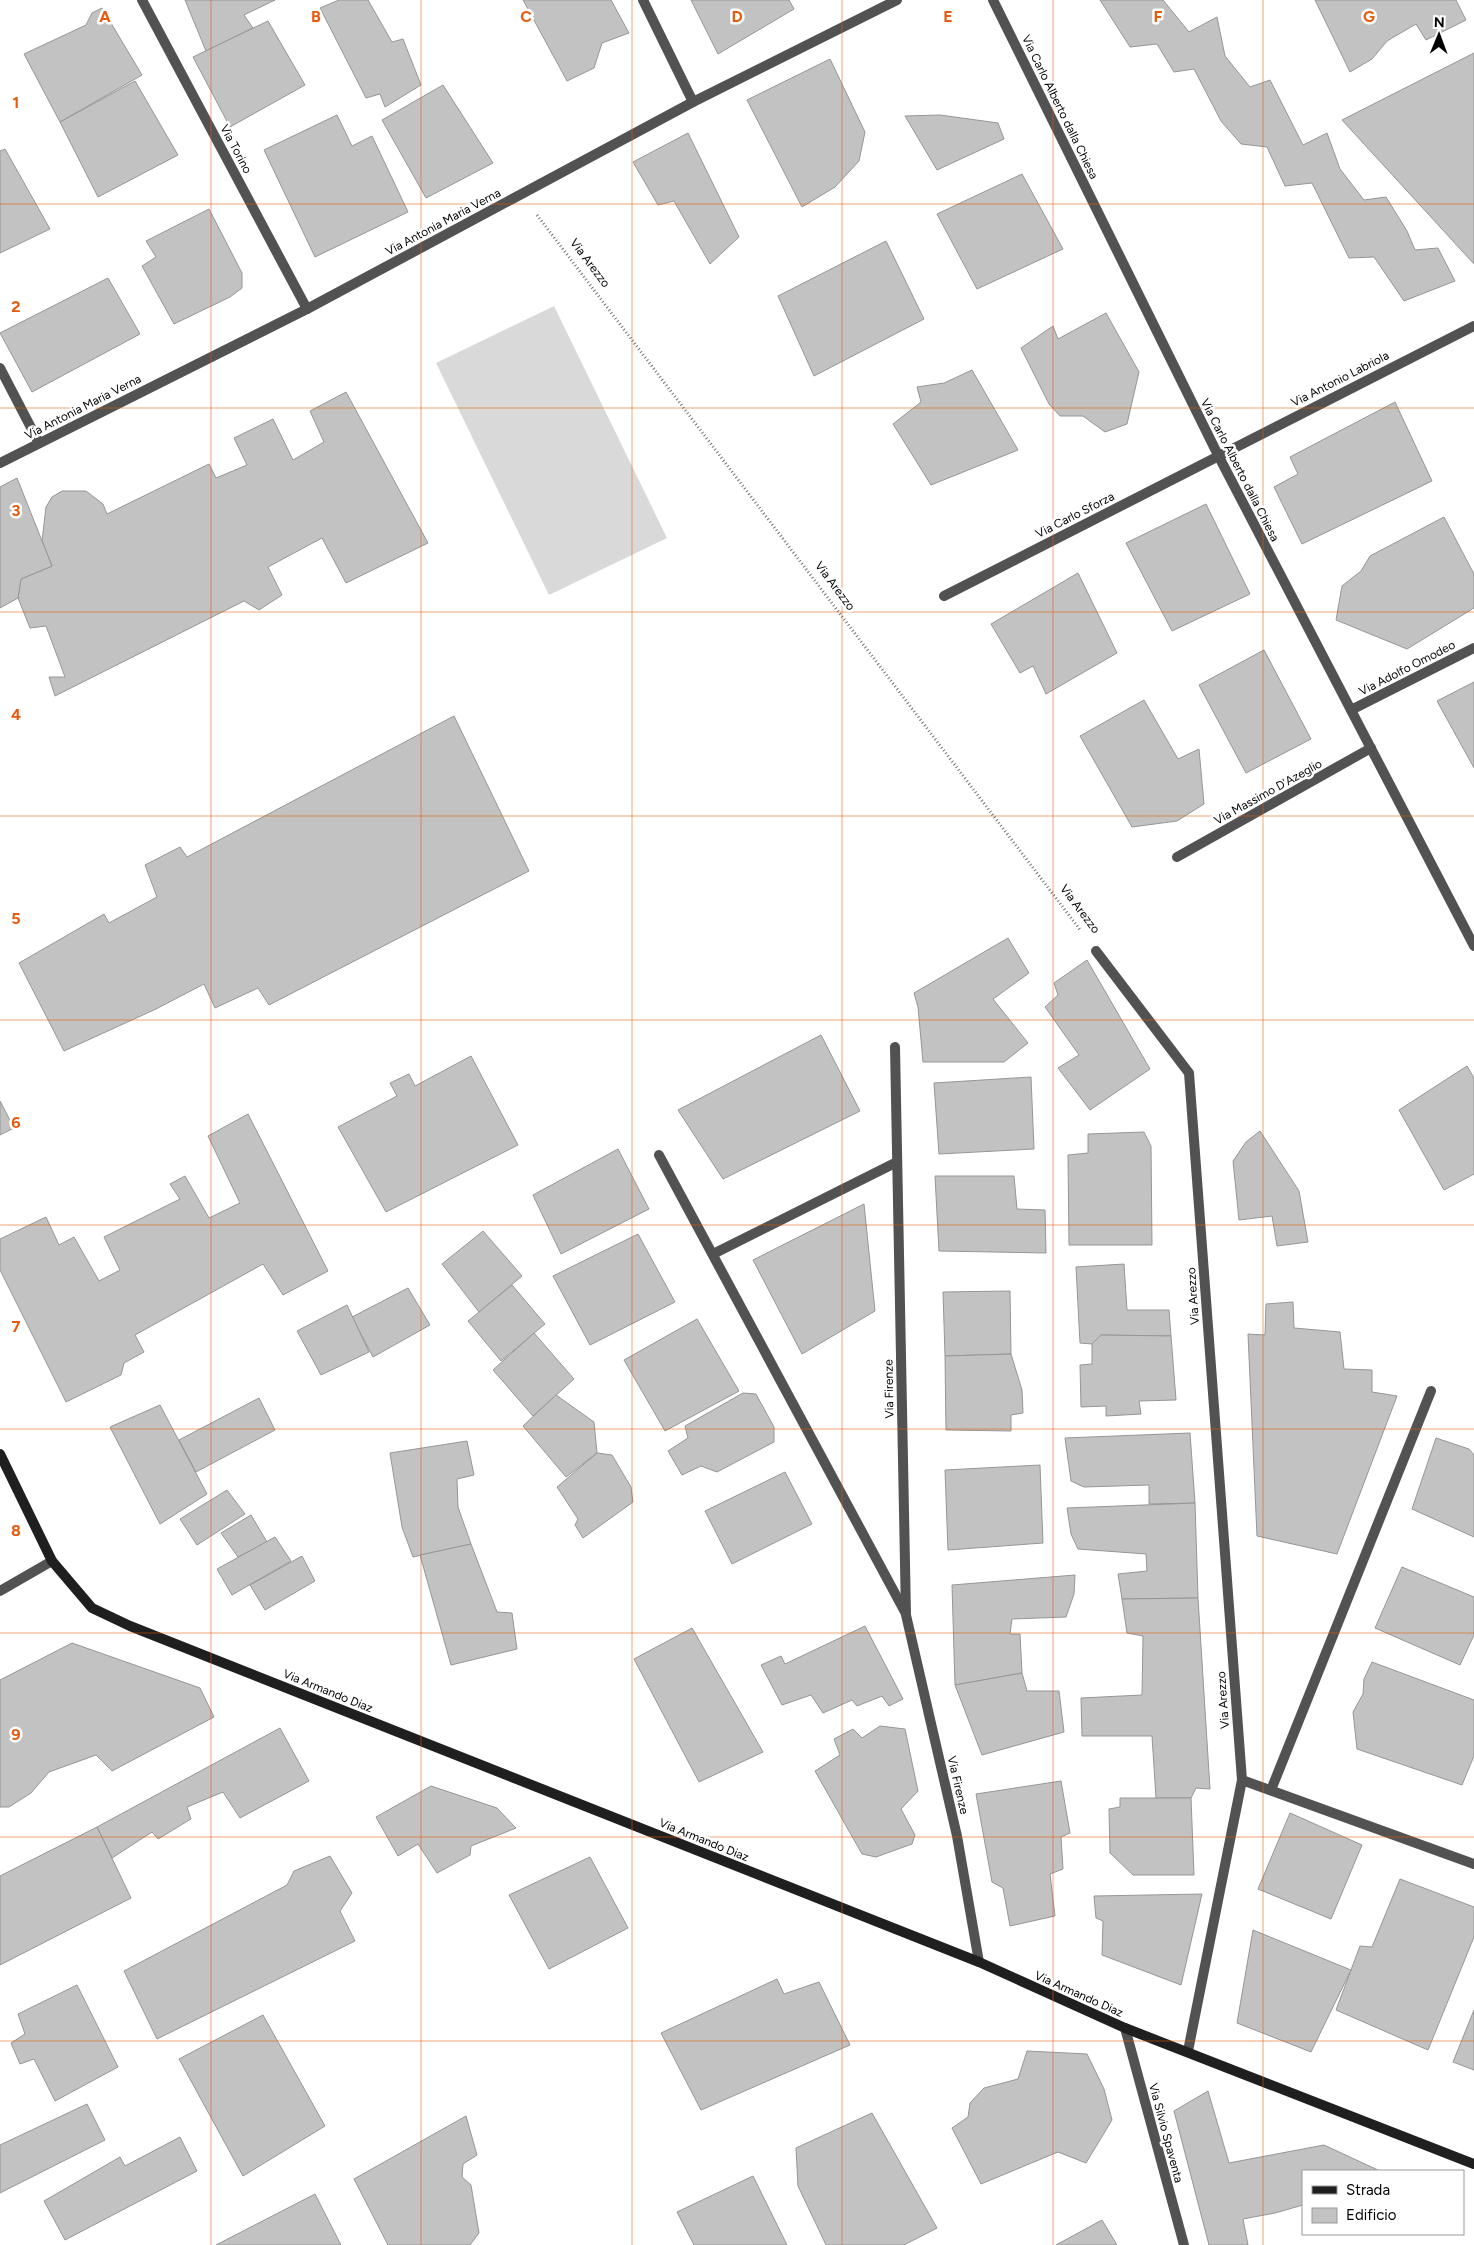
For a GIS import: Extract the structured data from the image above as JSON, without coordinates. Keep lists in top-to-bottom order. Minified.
{"streets":{"main road":["Via Armando Diaz"],"street":["Via Carlo Alberto dalla Chiesa","Via Torino","Via Antonia Maria Verna","Via Arezzo","Via Antonio Labriola","Via Carlo Sforza","Via Adolfo Omodeo","Via Massimo D'Azeglio","Via Firenze","Via Silvio Spaventa"]},"crossings":[["Via Carlo Alberto dalla Chiesa","Via Antonio Labriola"],["Via Carlo Alberto dalla Chiesa","Via Carlo Sforza"],["Via Carlo Alberto dalla Chiesa","Via Adolfo Omodeo"],["Via Carlo Alberto dalla Chiesa","Via Massimo D'Azeglio"],["Via Torino","Via Antonia Maria Verna"],["Via Antonia Maria Verna","Via Arezzo"],["Via Arezzo","Via Armando Diaz"],["Via Antonio Labriola","Via Carlo Sforza"],["Via Firenze","Via Armando Diaz"],["Via Armando Diaz","Via Silvio Spaventa"]],"legend":["Strada","Edificio"],"north":"top","grid":{"columns":["A","B","C","D","E","F","G"],"rows":["1","2","3","4","5","6","7","8","9"]}}
